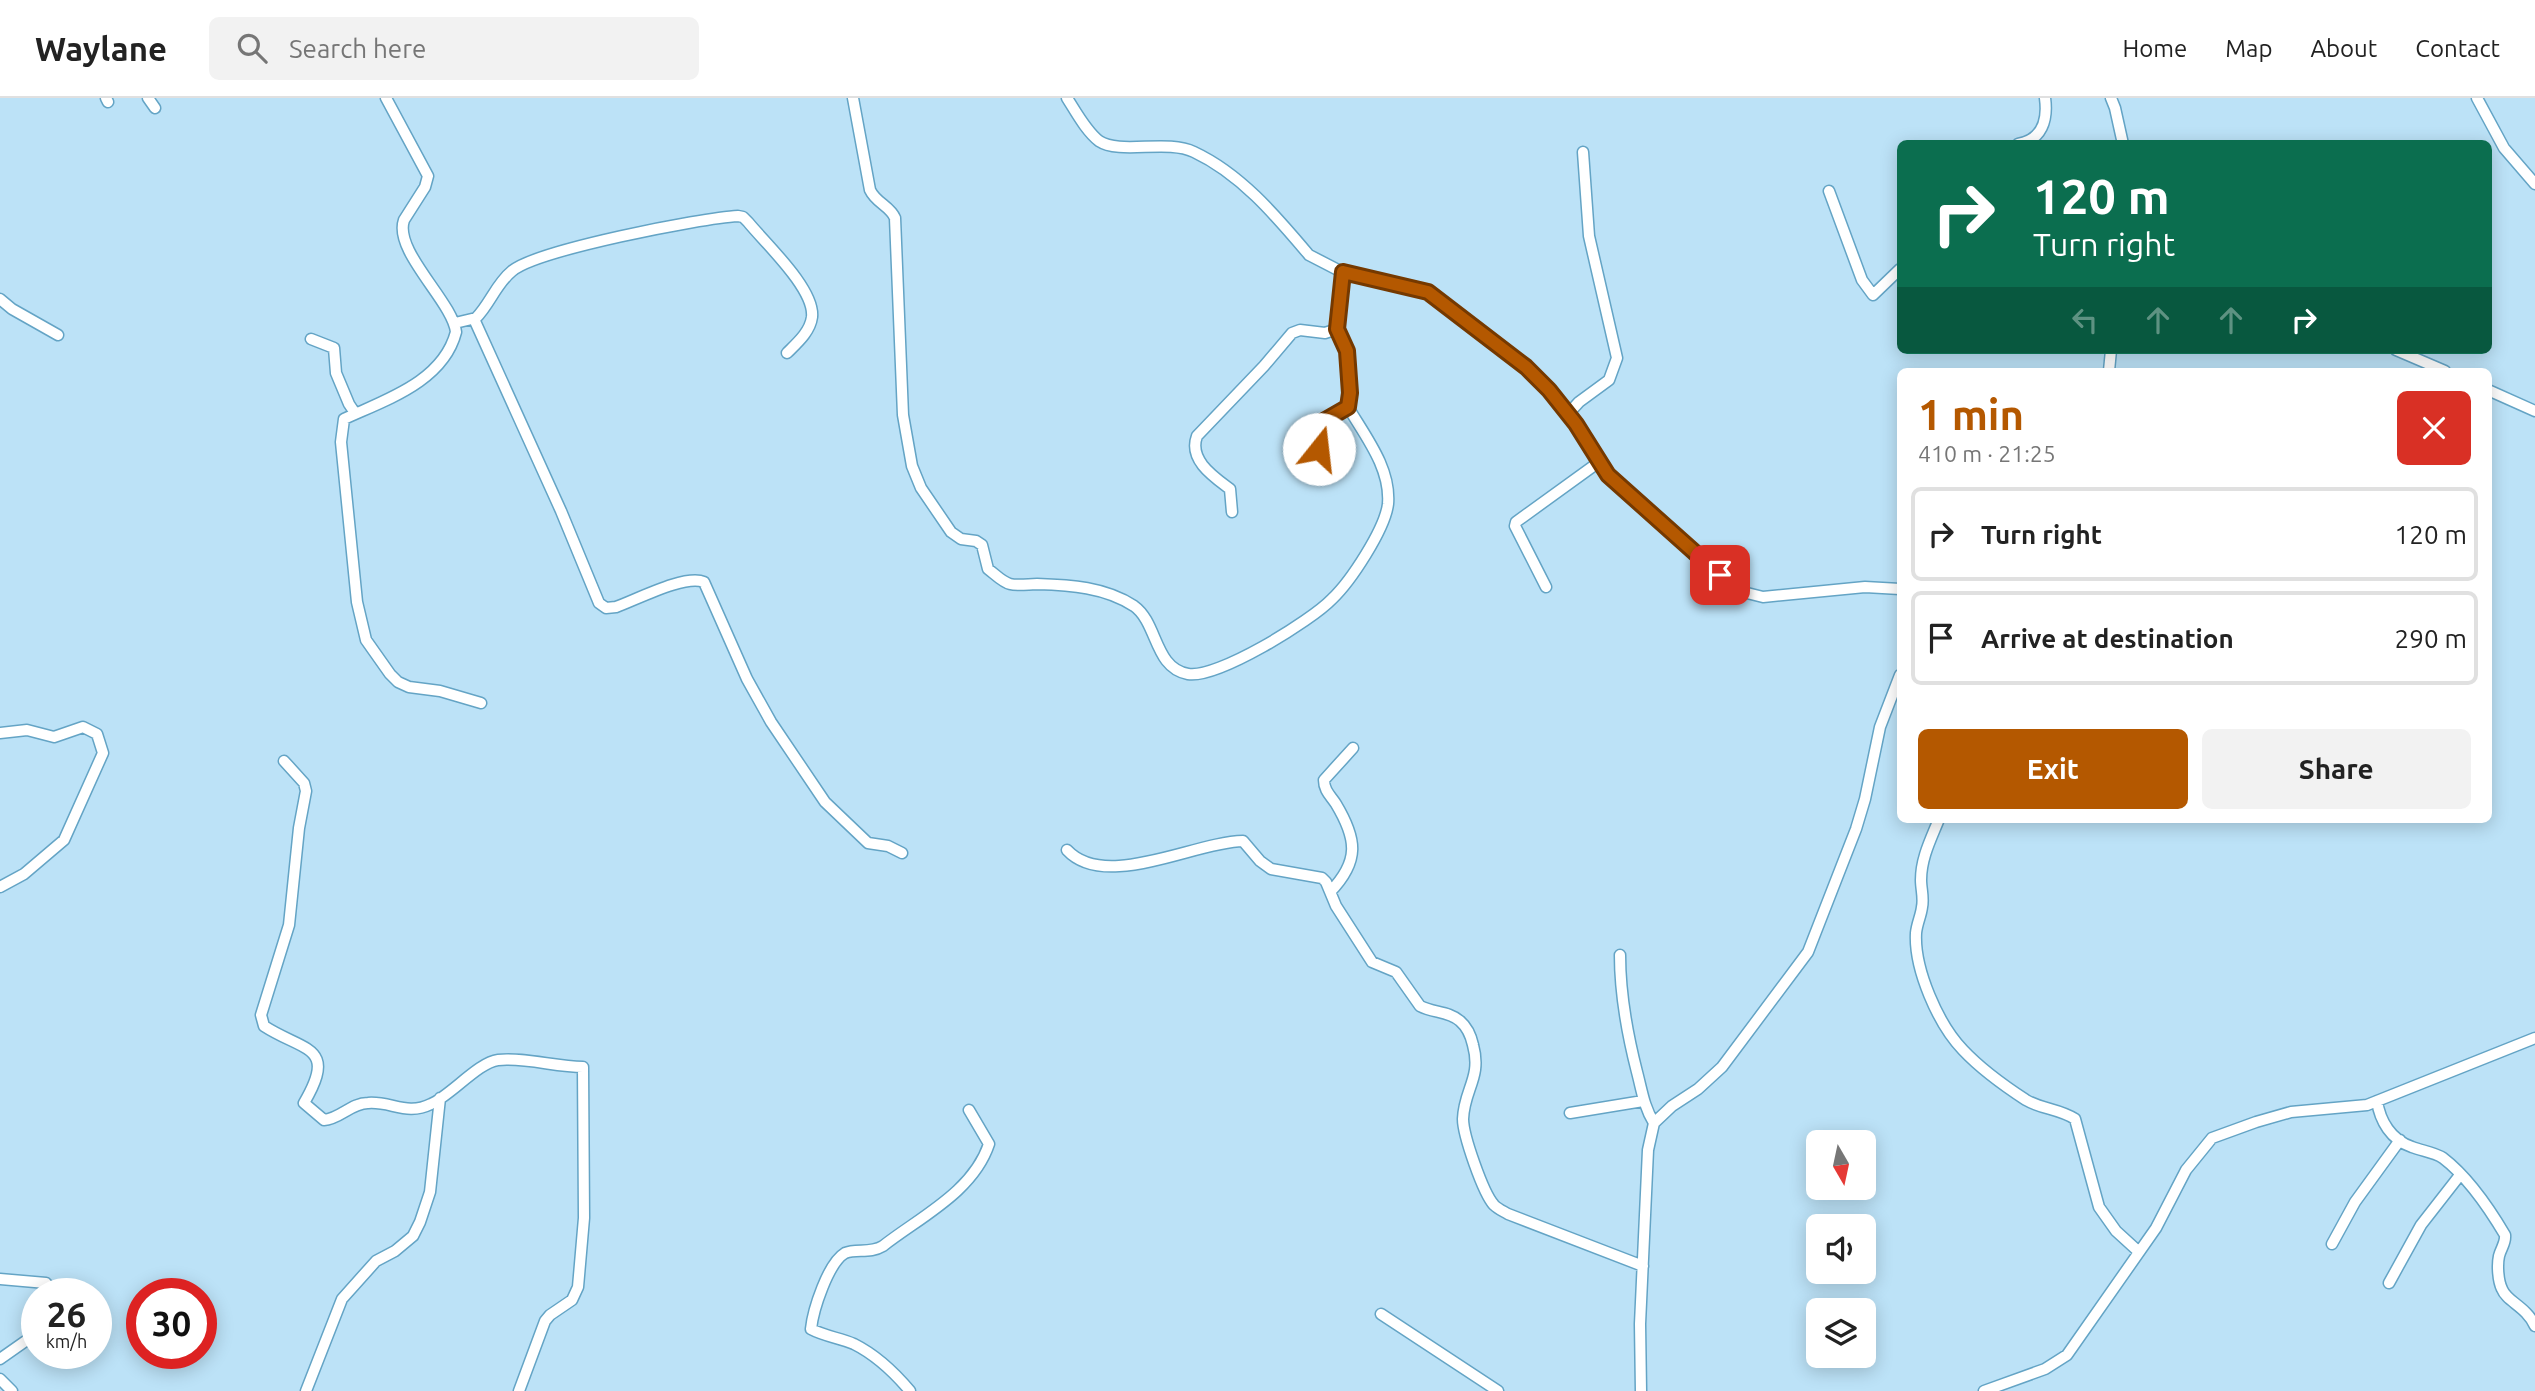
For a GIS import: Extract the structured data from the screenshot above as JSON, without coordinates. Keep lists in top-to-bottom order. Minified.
{"north":"bottom","page":{"header":"Waylane","search":"Search here","nav":["Home","Map","About","Contact"],"turn":["120 m","Turn right"],"heading":["1 min","410 m · 21:25"],"list":[{"name":"Turn right","value":"120 m"},{"name":"Arrive at destination","value":"290 m"}],"buttons":["Exit","Share"],"speed":"26 km/h","limit":"30"}}
